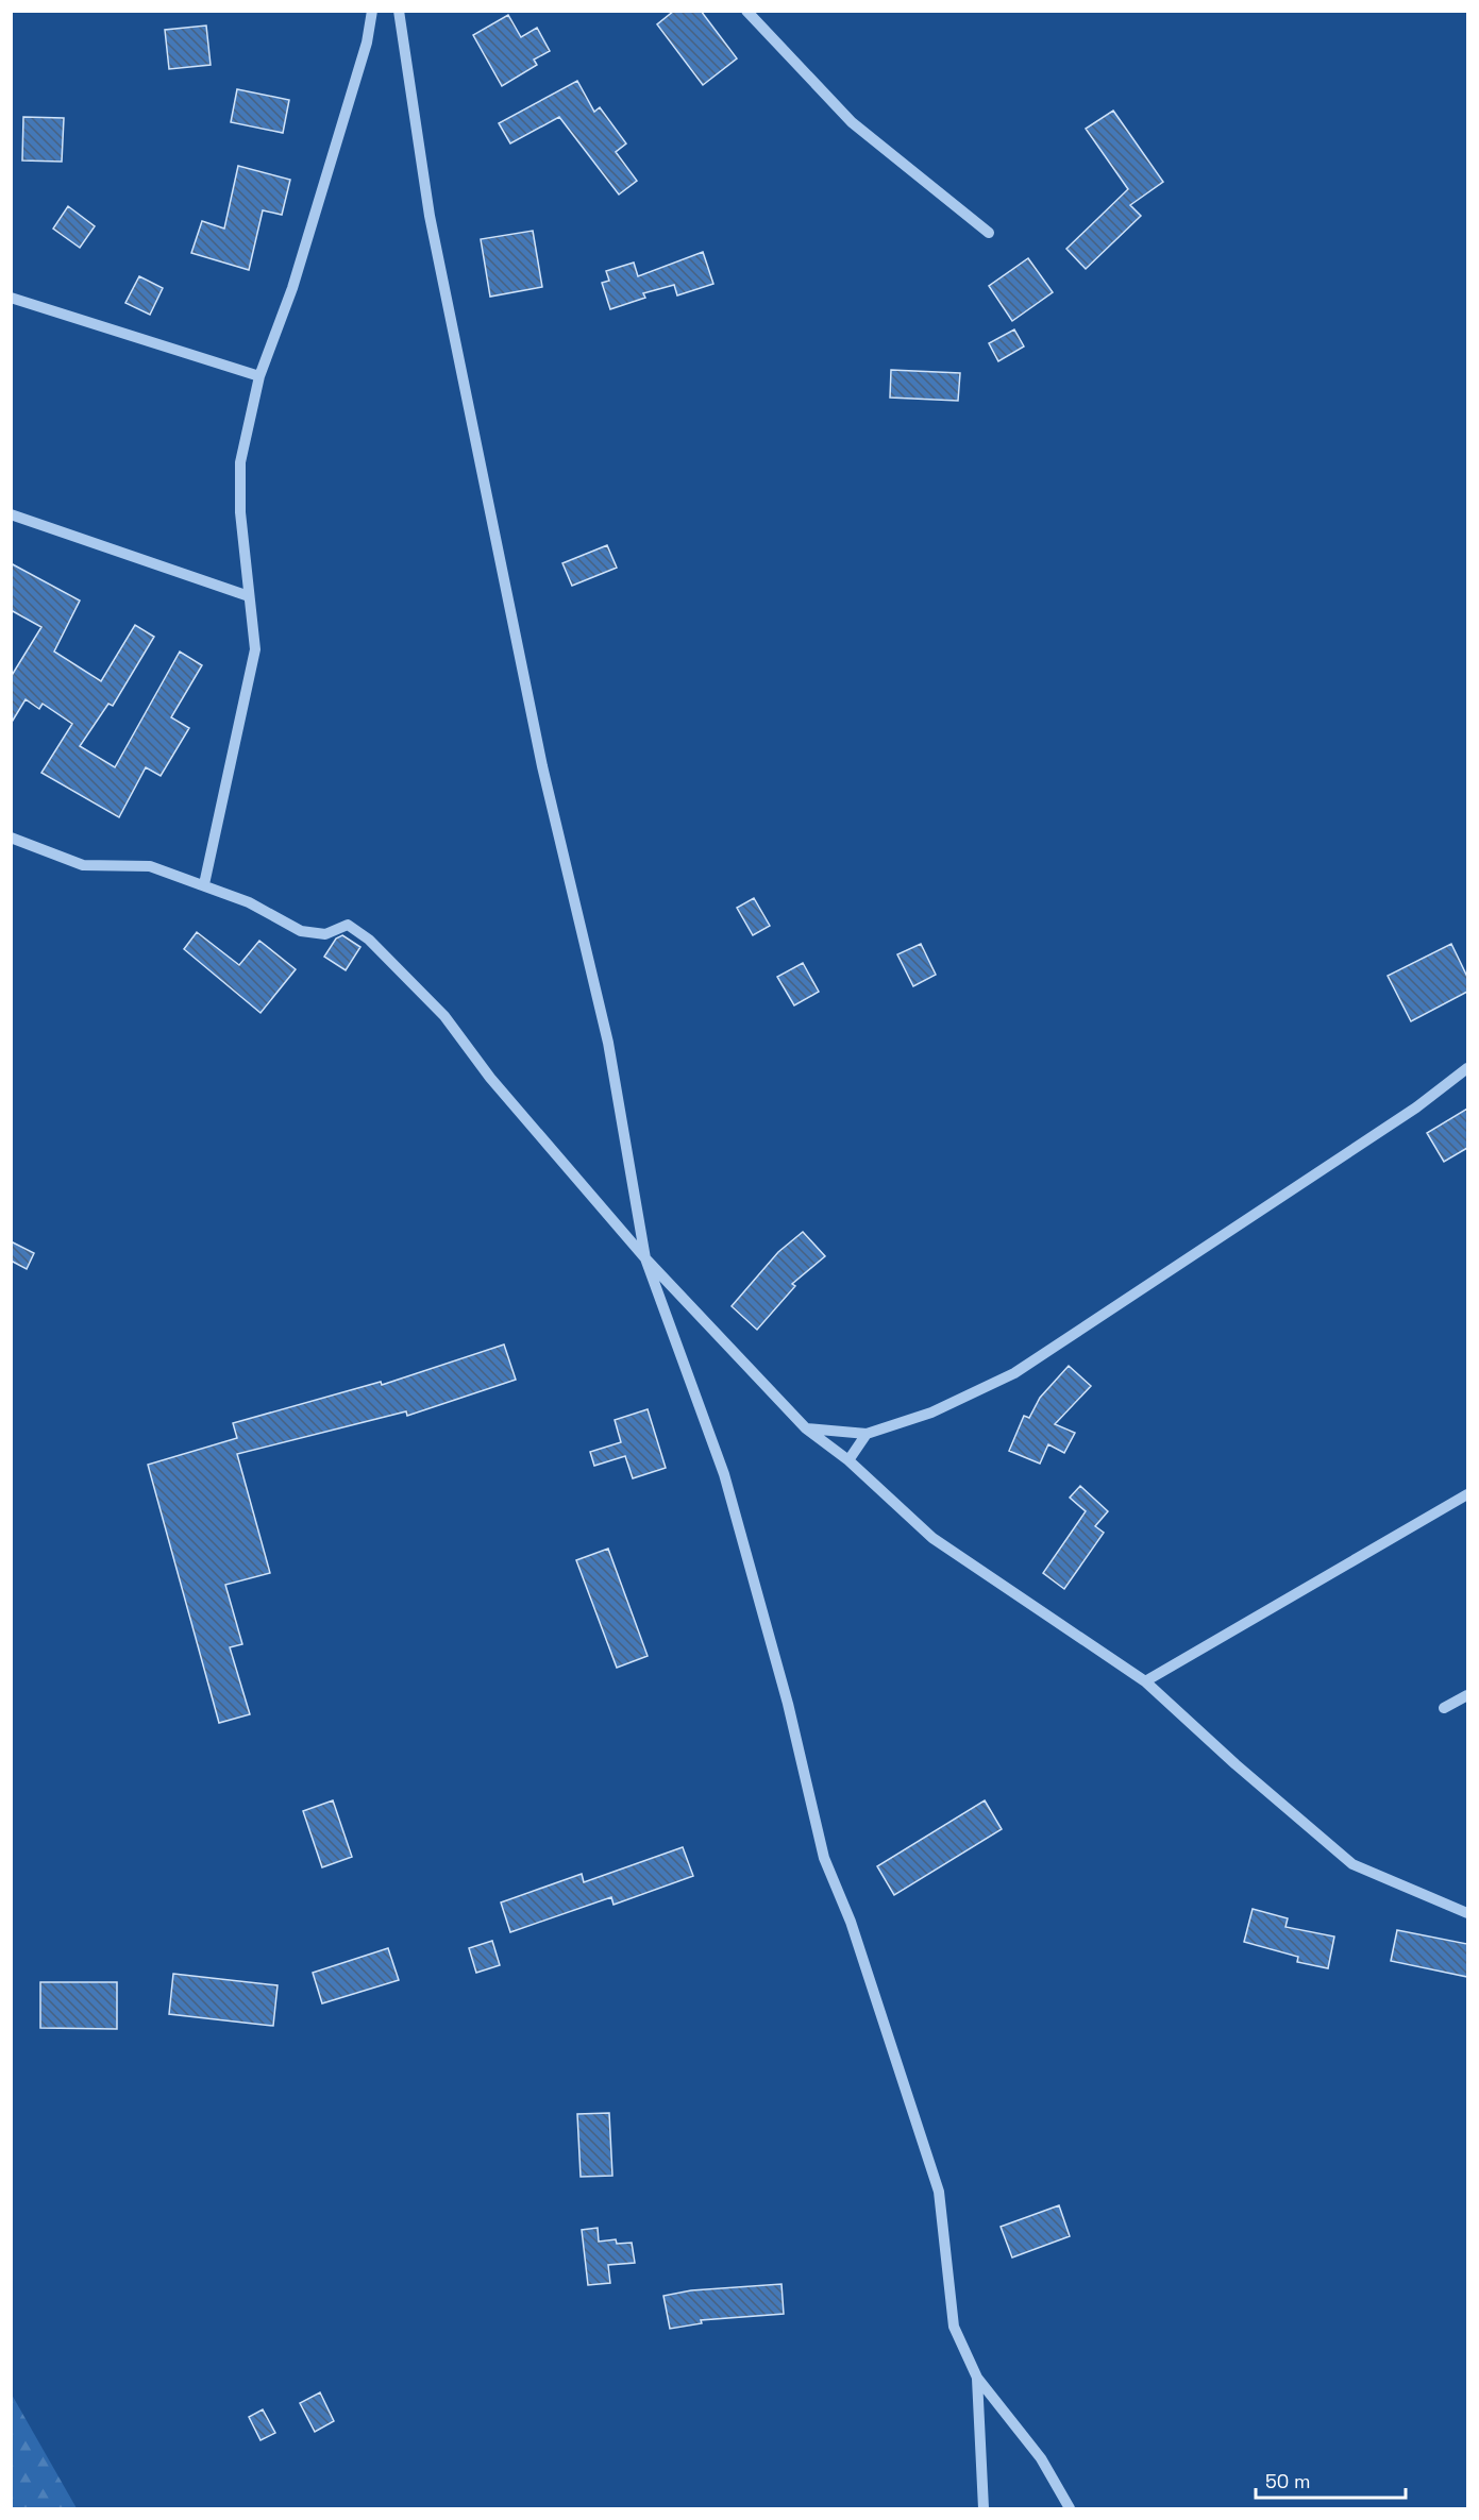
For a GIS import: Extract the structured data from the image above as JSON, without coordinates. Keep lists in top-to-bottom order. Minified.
{"scale_bar":"50 m"}
